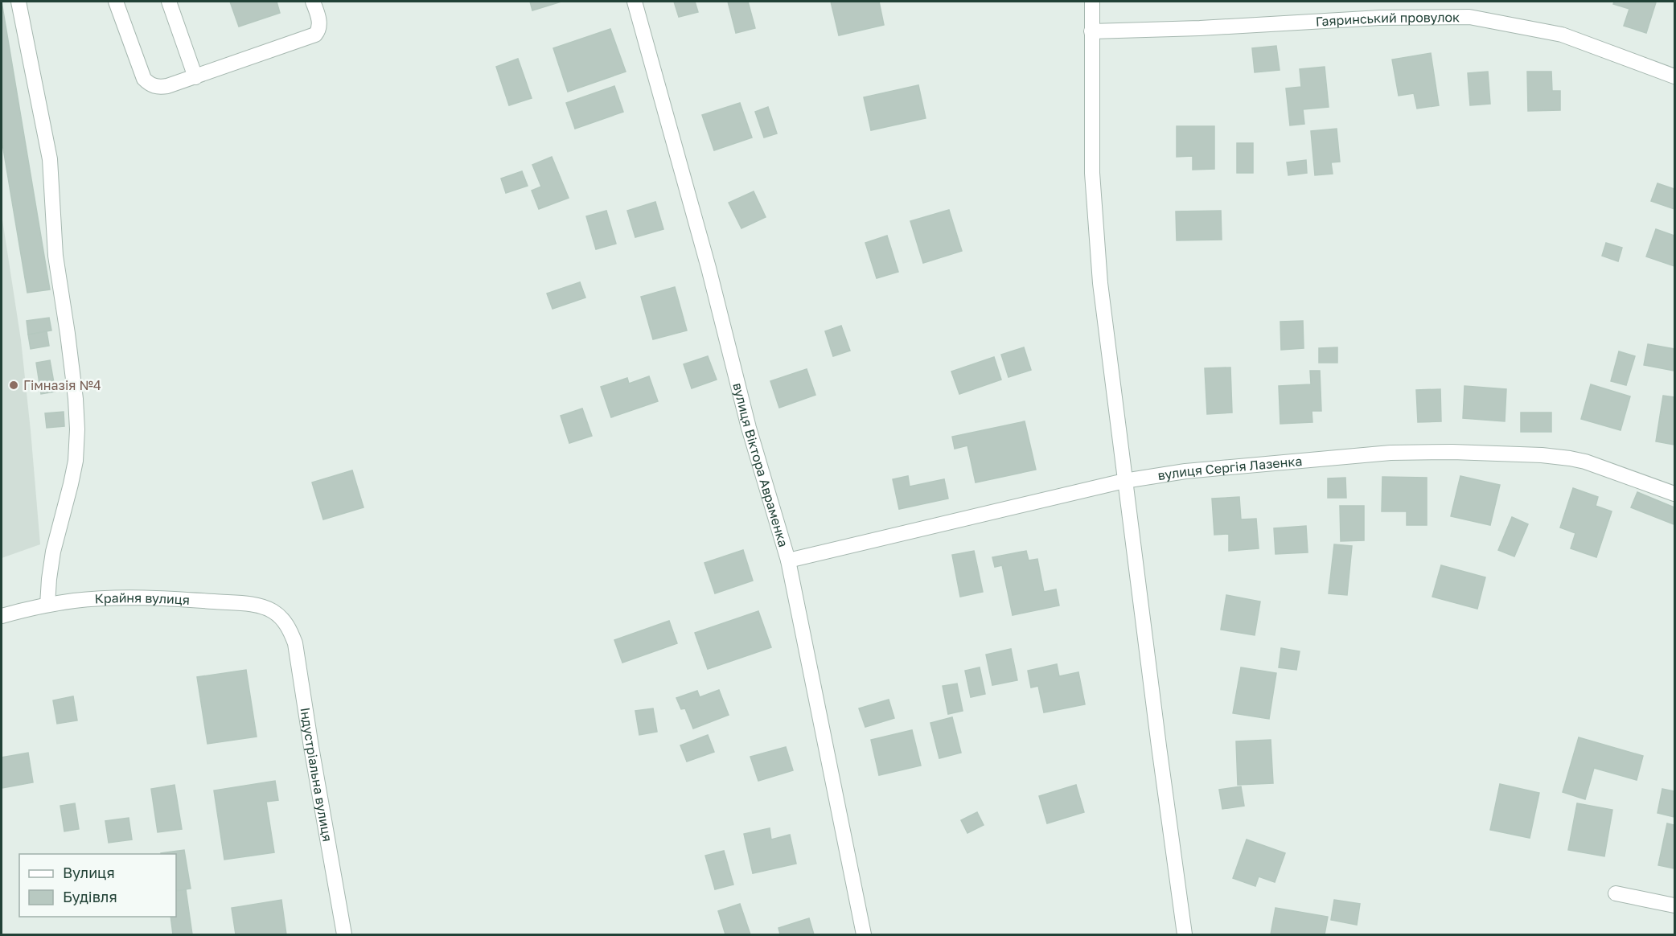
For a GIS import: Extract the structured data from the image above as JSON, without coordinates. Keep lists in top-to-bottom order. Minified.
{"streets":{"street":["Гаяринський провулок","вулиця Віктора Авраменка","вулиця Сергія Лазенка","Крайня вулиця","Індустріальна вулиця"]},"crossings":[["вулиця Віктора Авраменка","вулиця Сергія Лазенка"],["Крайня вулиця","Індустріальна вулиця"]],"places":["Гімназія №4"],"legend":["Вулиця","Будівля"]}
